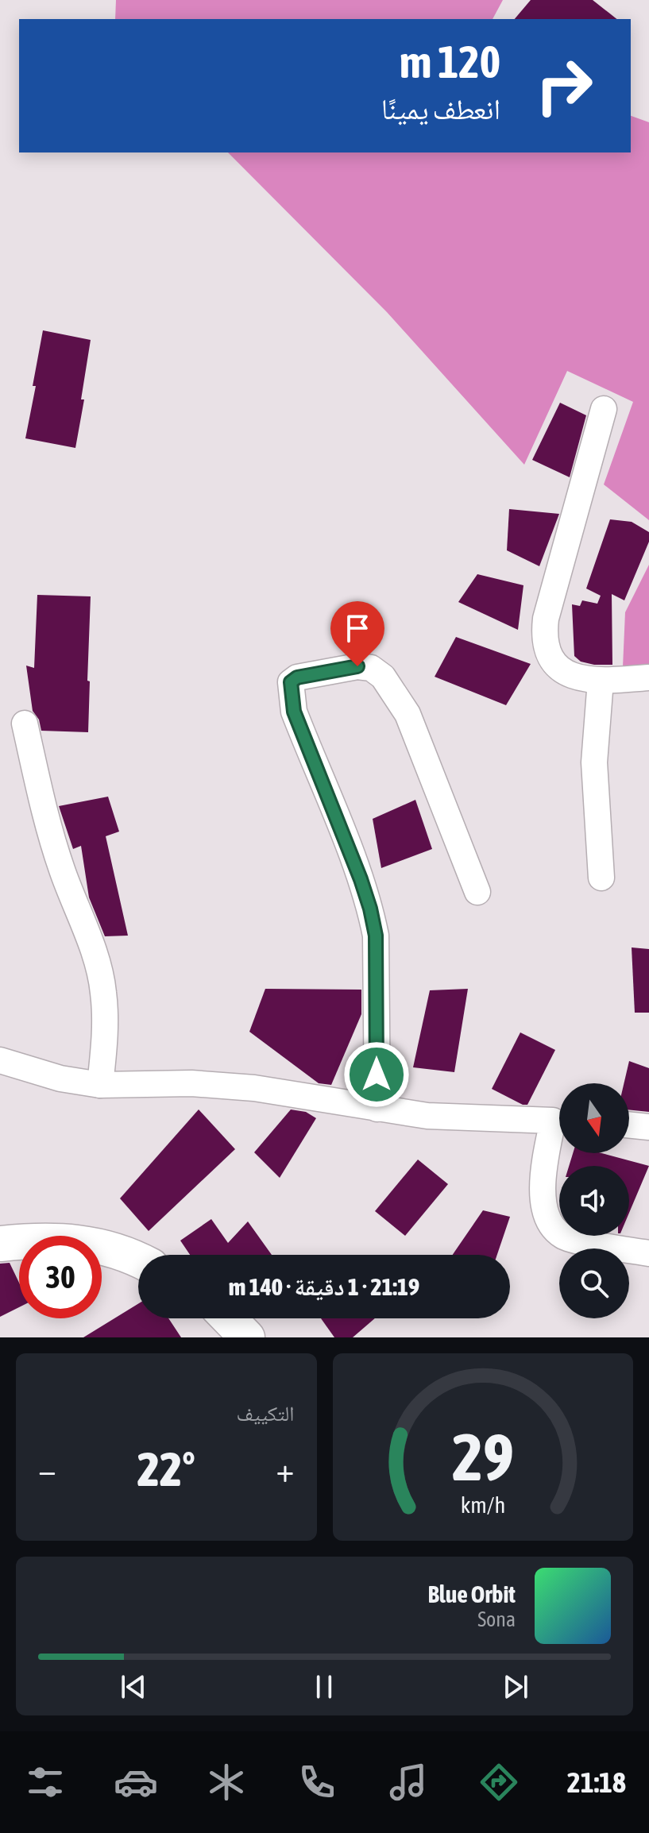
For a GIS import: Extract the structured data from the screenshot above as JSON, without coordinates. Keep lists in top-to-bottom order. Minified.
{"north":"bottom","page":{"turn":["120 m","انعطف يمينًا"],"limit":"30","trip":"21:19 · 1 دقيقة · 140 m","tile":"التكييف","heat":["−","22°","+"],"song":["Blue Orbit","Sona"],"tabs":"21:18","gauge":["29","km/h"]}}
